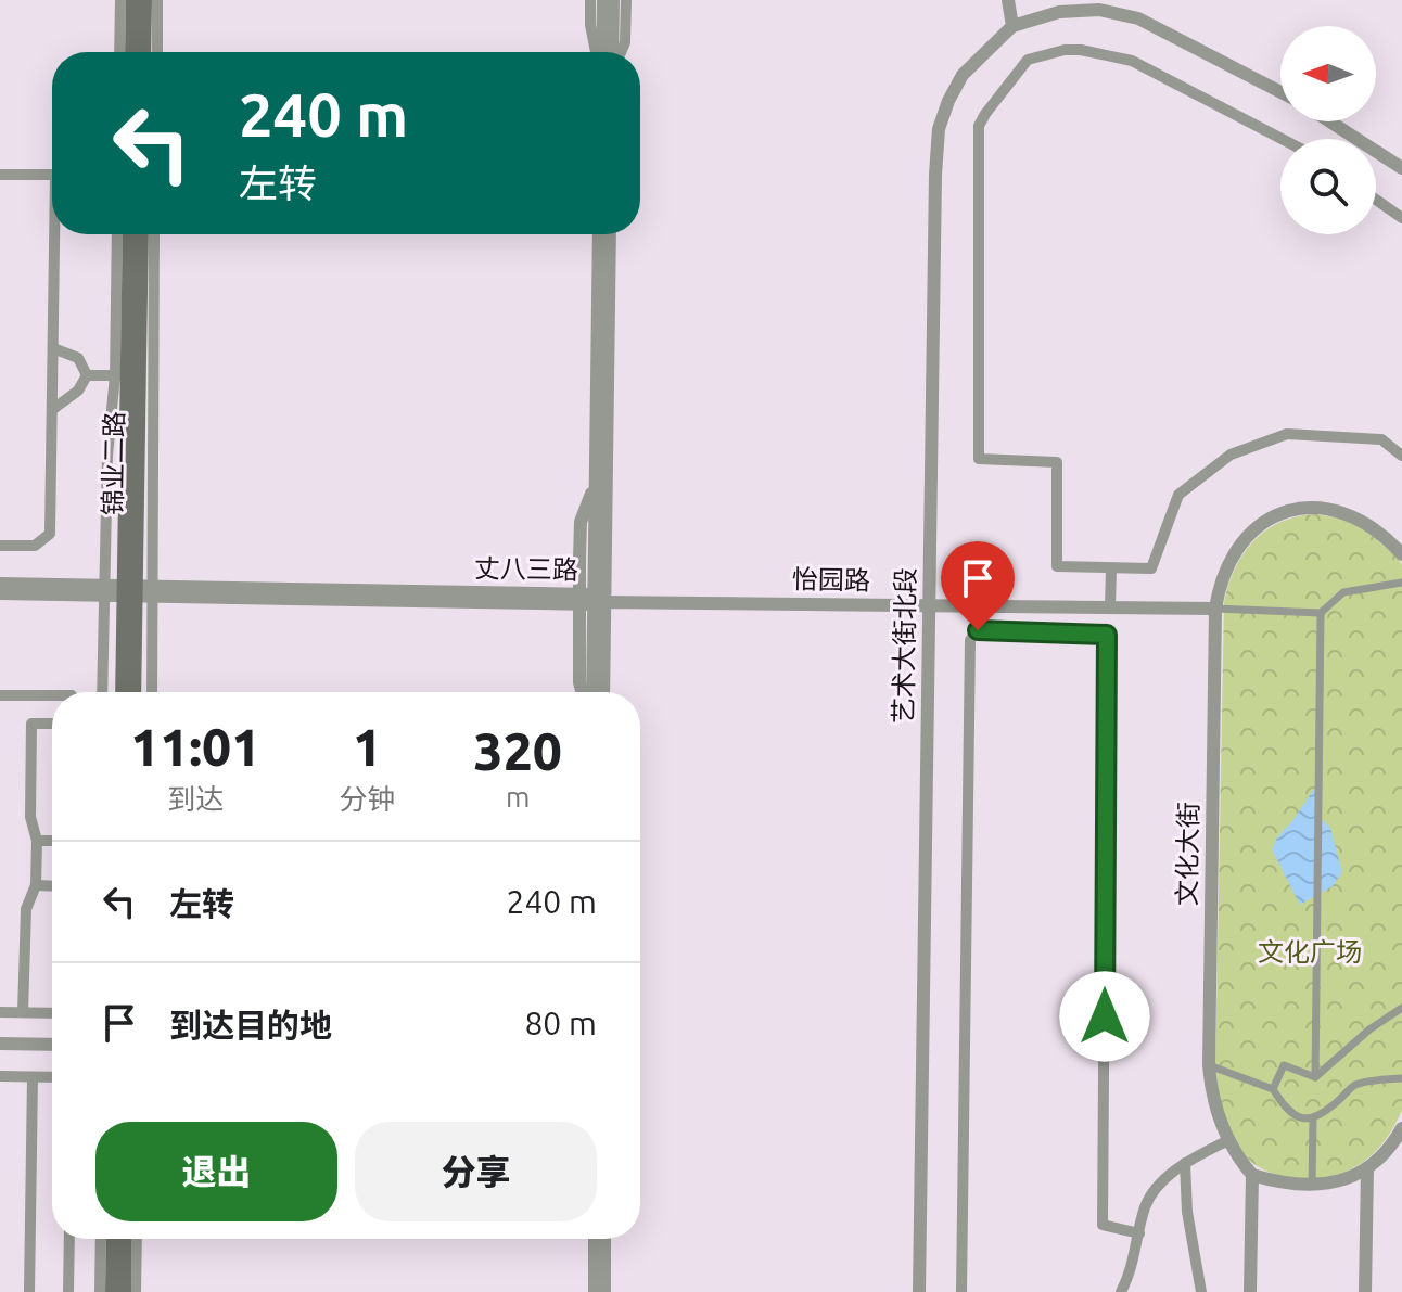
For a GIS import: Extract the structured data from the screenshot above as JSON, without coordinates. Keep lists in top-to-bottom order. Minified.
{"streets":{"main road":["锦业二路"],"street":["丈八三路","怡园路","艺术大街北段","文化大街"]},"crossings":[["锦业二路","丈八三路"],["丈八三路","怡园路"],["怡园路","艺术大街北段"],["怡园路","文化大街"]],"parks":["文化广场"],"north":"left","page":{"turn":["240 m","左转"],"eta":["11:01","到达","1","分钟","320","m"],"list":[{"name":"左转","value":"240 m"},{"name":"到达目的地","value":"80 m"}],"buttons":["退出","分享"]}}
